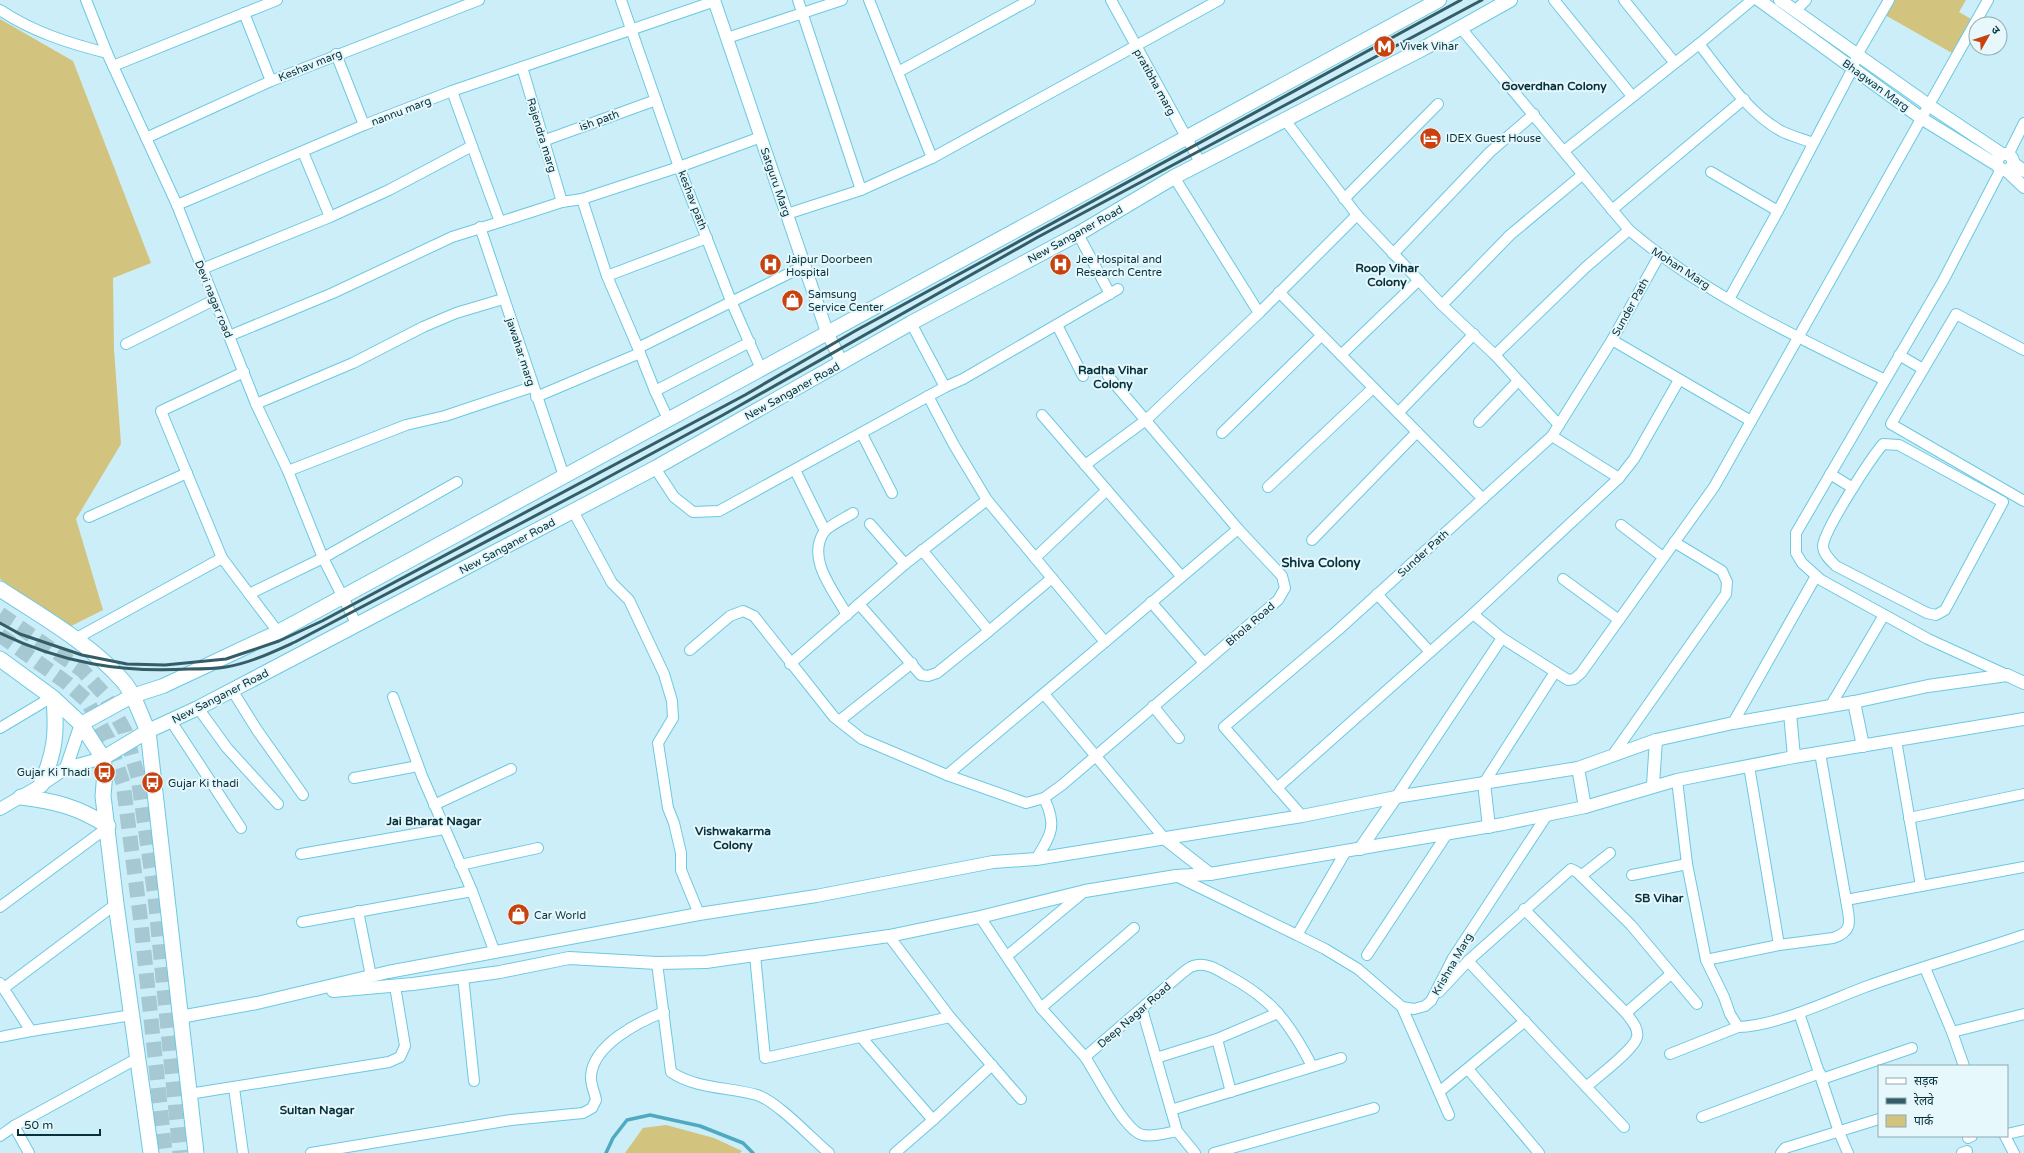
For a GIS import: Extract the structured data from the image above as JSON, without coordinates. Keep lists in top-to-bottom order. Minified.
{"streets":{"main road":["New Sanganer Road"],"street":["Keshav marg","pratibha marg","Bhagwan Marg","nannu marg","ish path","Rajendra marg","Satguru Marg","keshav path","Mohan Marg","Devi nagar road","Sunder Path","jawahar marg","Bhola Road","Krishna Marg","Deep Nagar Road"]},"crossings":[["Keshav marg","Devi nagar road"],["pratibha marg","New Sanganer Road"],["nannu marg","Rajendra marg"],["nannu marg","Satguru Marg"],["nannu marg","keshav path"],["nannu marg","Devi nagar road"],["ish path","Rajendra marg"],["ish path","keshav path"],["Satguru Marg","New Sanganer Road"],["New Sanganer Road","Mohan Marg"],["New Sanganer Road","Devi nagar road"],["Mohan Marg","Sunder Path"]],"districts":["Goverdhan Colony","Roop Vihar Colony","Radha Vihar Colony","Shiva Colony","Jai Bharat Nagar","Vishwakarma Colony","SB Vihar","Sultan Nagar"],"places":{"metro station":["Vivek Vihar"],"hotel":["IDEX Guest House"],"hospital":["Jaipur Doorbeen Hospital","Jee Hospital and Research Centre"],"shop":["Samsung Service Center","Car World"],"bus stop":["Gujar Ki Thadi","Gujar Ki thadi"]},"legend":["सड़क","रेलवे","पार्क"],"scale_bar":"50 m","north":"top right"}
